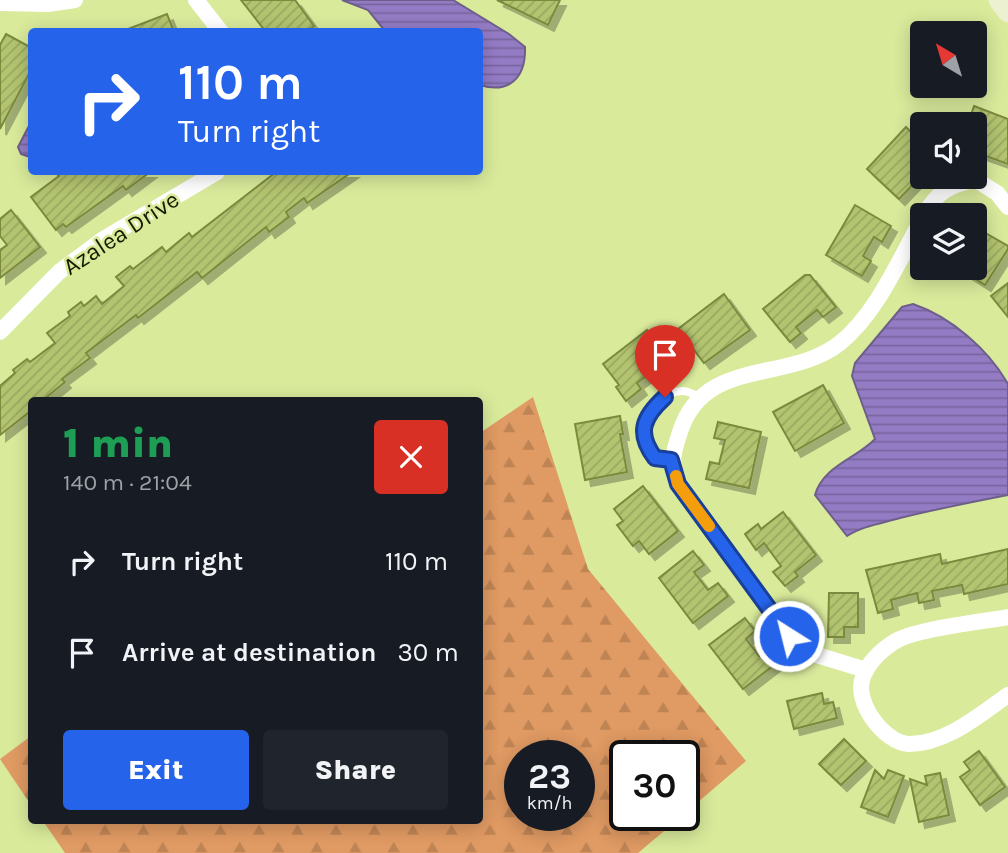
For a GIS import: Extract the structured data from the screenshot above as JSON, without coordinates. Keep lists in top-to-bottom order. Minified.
{"streets":{"street":["Azalea Drive"]},"north":"top left","page":{"turn":["110 m","Turn right"],"heading":["1 min","140 m · 21:04"],"list":[{"name":"Turn right","value":"110 m"},{"name":"Arrive at destination","value":"30 m"}],"buttons":["Exit","Share"],"speed":"23 km/h","limit":"30"}}
